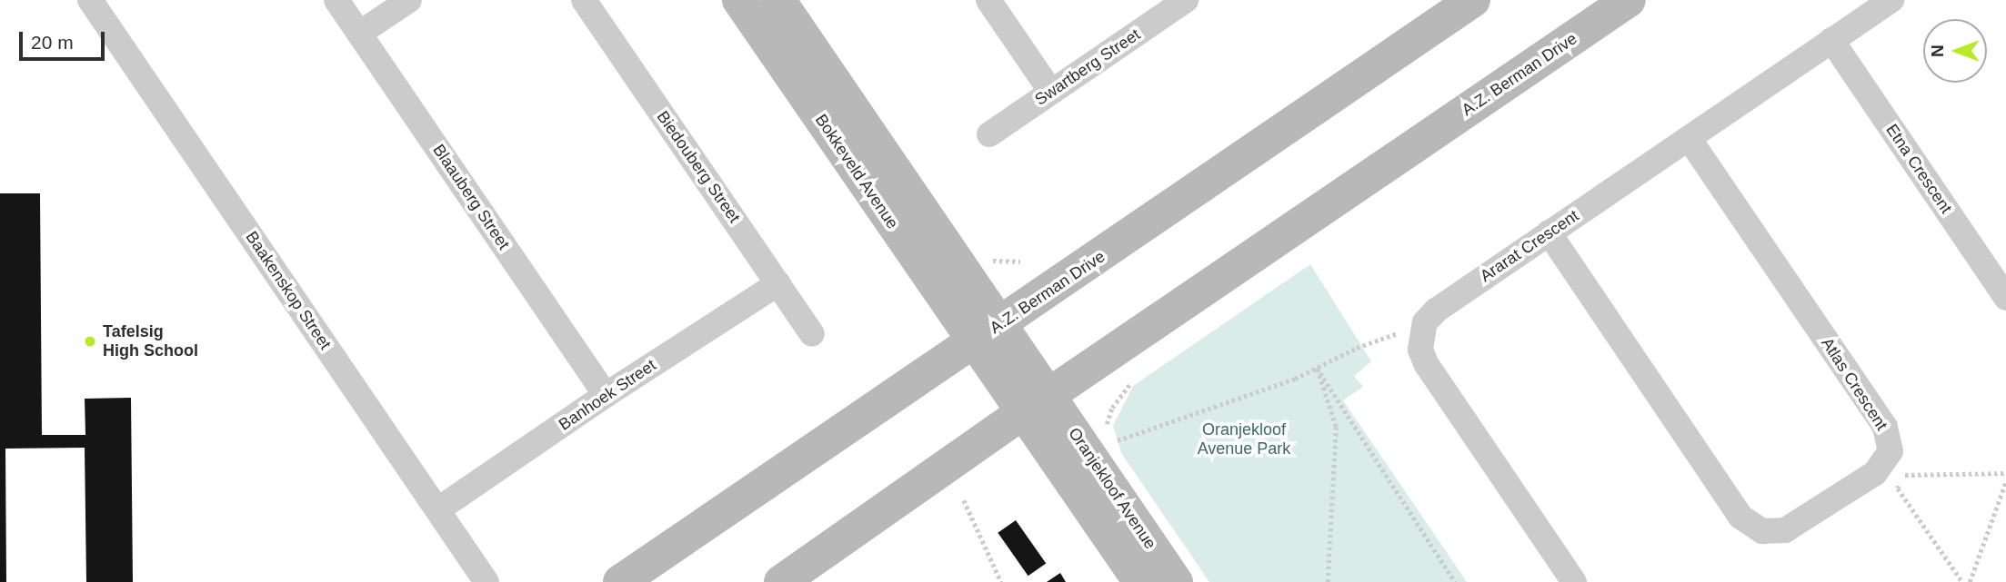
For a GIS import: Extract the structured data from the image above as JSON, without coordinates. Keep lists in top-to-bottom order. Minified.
{"streets":{"street":["Swartberg Street","A.Z. Berman Drive","Biedouberg Street","Etna Crescent","Bokkeveld Avenue","Blaauberg Street","Ararat Crescent","Baakenskop Street","Atlas Crescent","Banhoek Street","Oranjekloof Avenue"]},"crossings":[["A.Z. Berman Drive","Bokkeveld Avenue"],["A.Z. Berman Drive","Oranjekloof Avenue"],["Biedouberg Street","Banhoek Street"],["Etna Crescent","Ararat Crescent"],["Blaauberg Street","Banhoek Street"],["Ararat Crescent","Atlas Crescent"],["Baakenskop Street","Banhoek Street"]],"parks":["Oranjekloof Avenue Park"],"places":["Tafelsig High School"],"scale_bar":"20 m","north":"left"}
